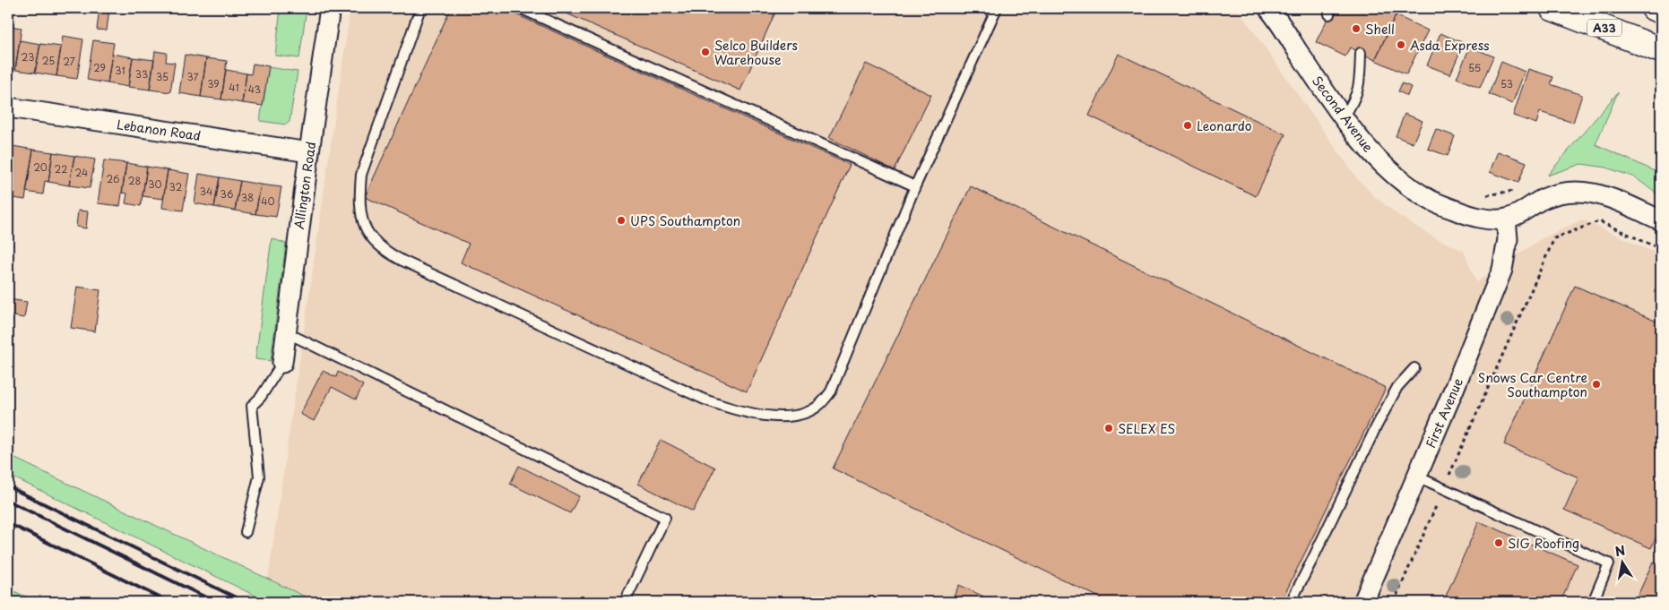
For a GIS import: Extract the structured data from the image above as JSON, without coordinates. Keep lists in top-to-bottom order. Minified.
{"streets":{"highway":["A33"],"street":["Second Avenue","Lebanon Road","Allington Road","First Avenue"]},"crossings":[["Second Avenue","First Avenue"],["Lebanon Road","Allington Road"]],"places":["Shell","Asda Express","Selco Builders Warehouse","Leonardo","UPS Southampton","Snows Car Centre Southampton","SELEX ES","SIG Roofing"],"house_numbers":["23","25","27","29","55","31","33","35","37","39","53","41","43","20","22","24","26","28","30","32","34","36","38","40"],"north":"top"}
